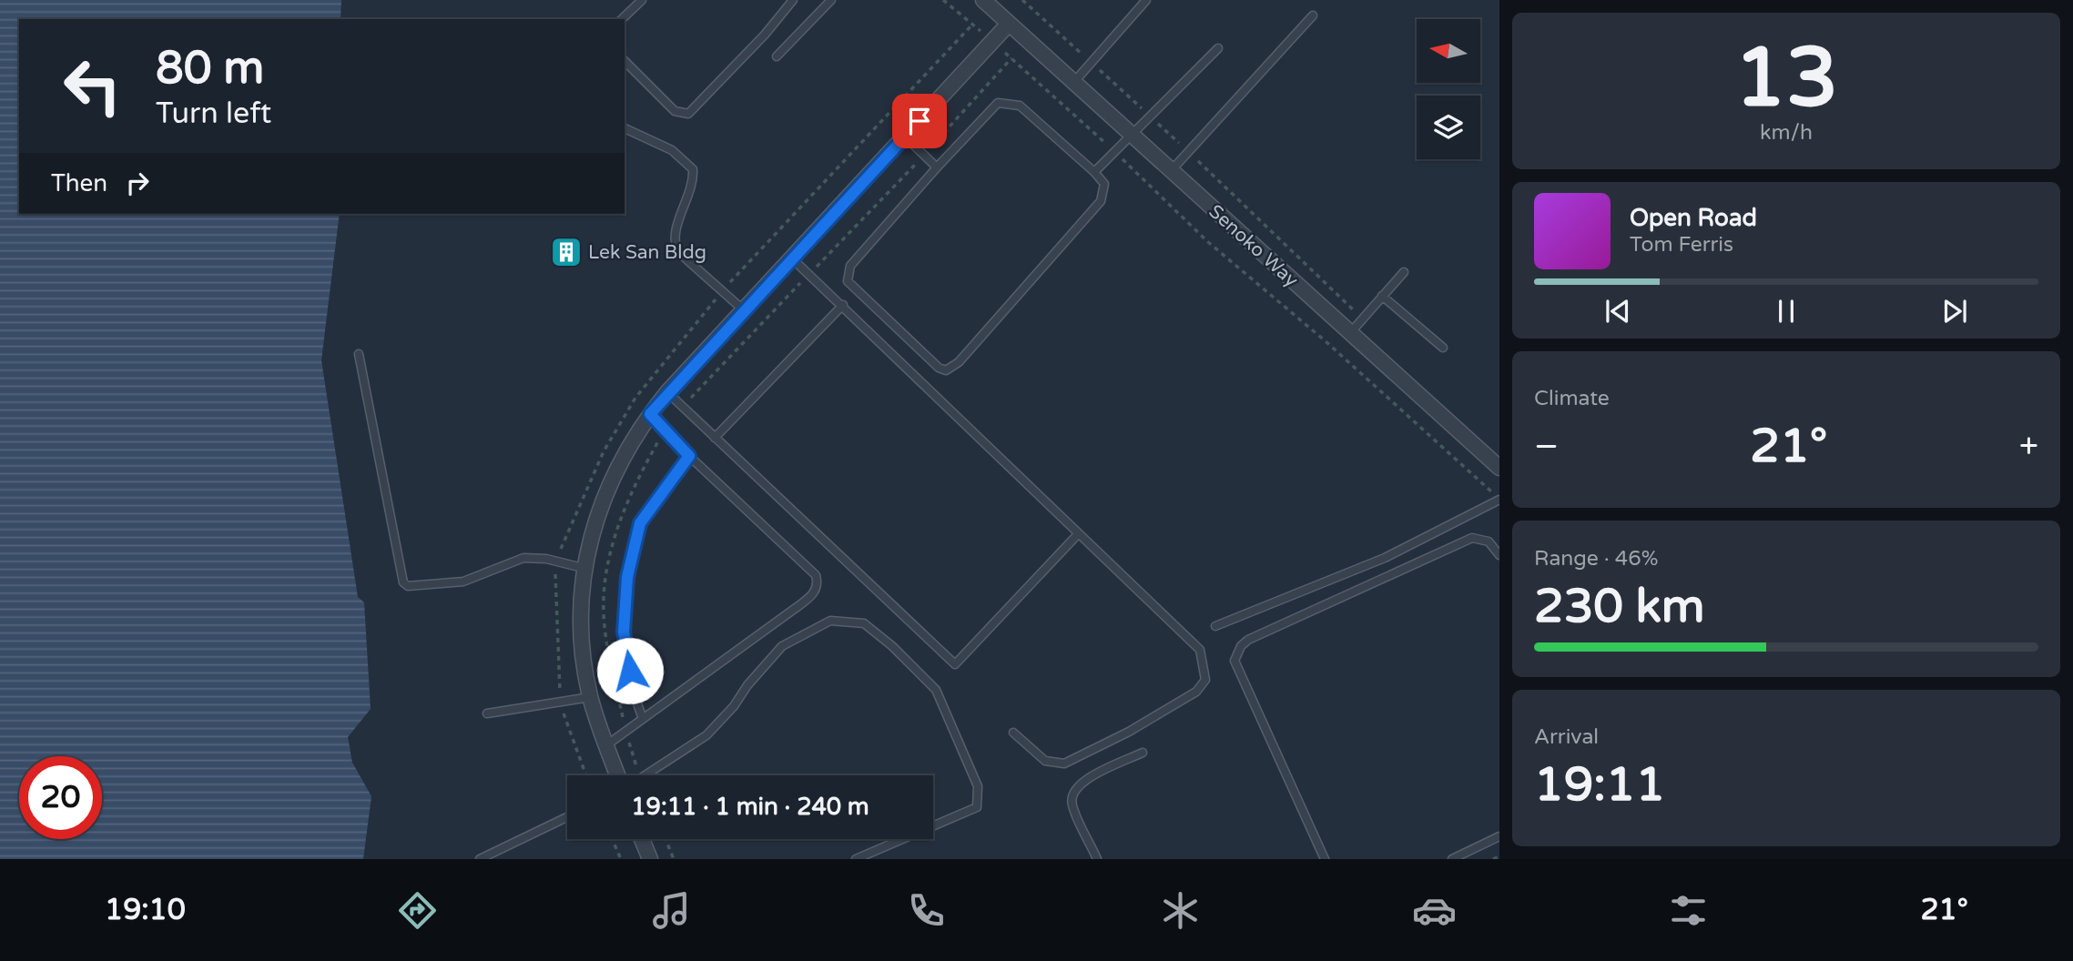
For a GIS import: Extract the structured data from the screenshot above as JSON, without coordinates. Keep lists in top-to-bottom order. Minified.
{"streets":{"street":["Senoko Way"]},"places":{"building":["Lek San Bldg"]},"north":"left","page":{"tile":[["13","km/h"],"Climate",["Range · 46%","230 km"],["Arrival","19:11"]],"turn":["80 m","Turn left"],"then":"Then","song":["Open Road","Tom Ferris"],"heat":["−","21°","+"],"limit":"20","trip":"19:11 · 1 min · 240 m","tabs":["19:10","21°"]}}
